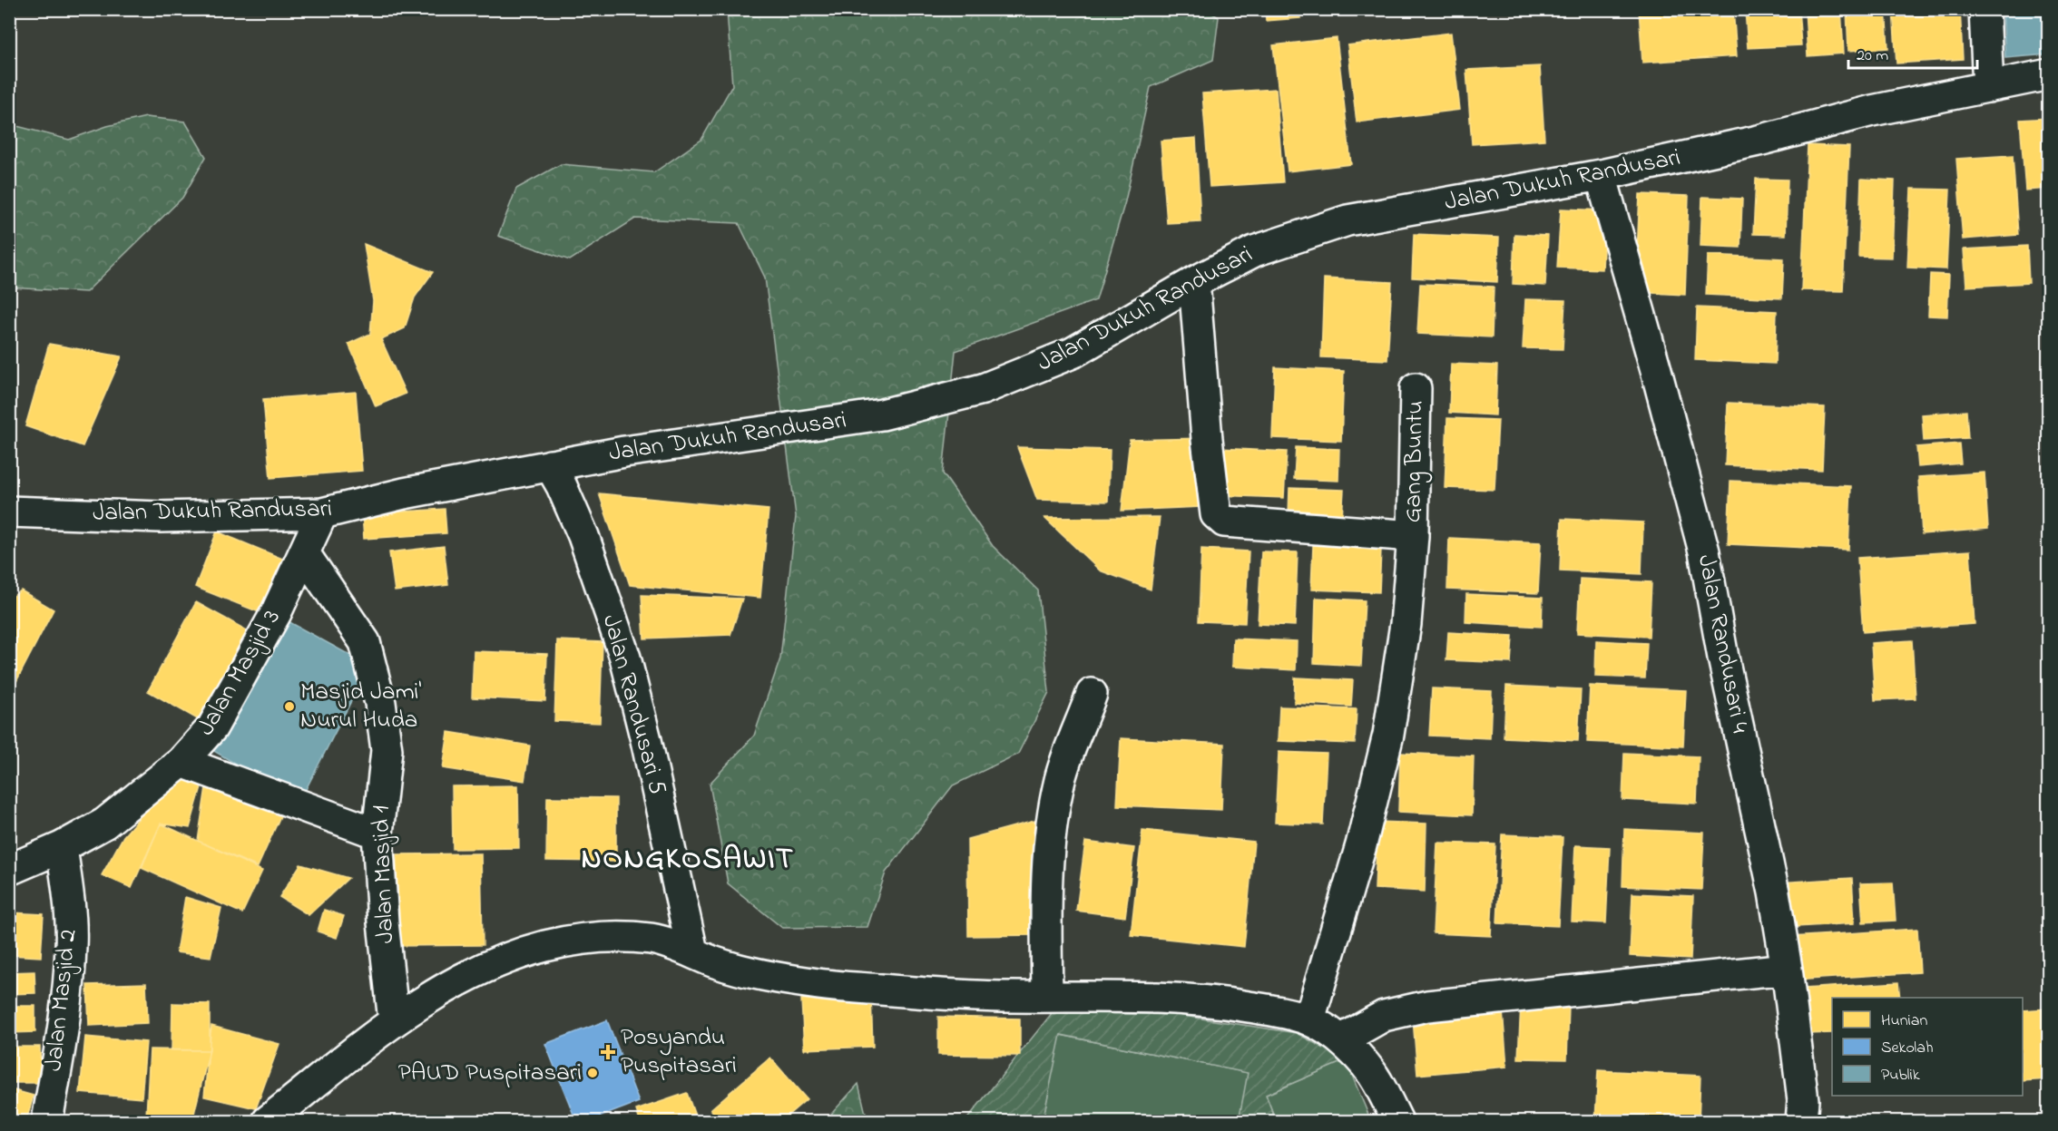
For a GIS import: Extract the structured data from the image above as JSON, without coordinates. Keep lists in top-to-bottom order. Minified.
{"streets":{"street":["Jalan Dukuh Randusari","Gang Buntu","Jalan Randusari 4","Jalan Masjid 3","Jalan Randusari 5","Jalan Masjid 1","Jalan Masjid 2"]},"crossings":[["Jalan Dukuh Randusari","Jalan Randusari 4"],["Jalan Dukuh Randusari","Jalan Masjid 3"],["Jalan Dukuh Randusari","Jalan Randusari 5"],["Jalan Masjid 3","Jalan Masjid 1"],["Jalan Masjid 3","Jalan Masjid 2"]],"districts":["NONGKOSAWIT"],"places":{"other":["Masjid Jami' Nurul Huda","PAUD Puspitasari"],"health":["Posyandu Puspitasari"]},"legend":["Hunian","Sekolah","Publik"],"scale_bar":"20 m"}
